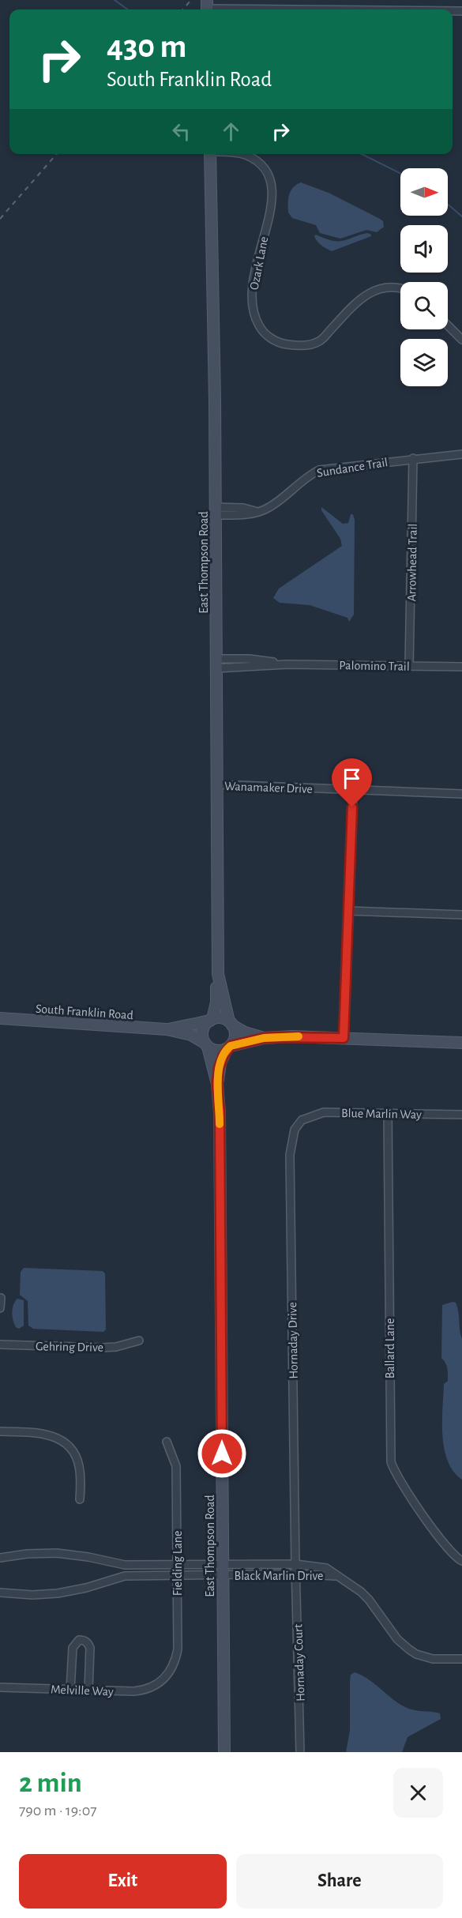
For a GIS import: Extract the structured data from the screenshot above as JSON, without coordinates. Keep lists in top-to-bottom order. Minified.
{"streets":{"main road":["East Thompson Road","South Franklin Road"],"street":["Ozark Lane","Sundance Trail","Arrowhead Trail","Palomino Trail","Wanamaker Drive","Blue Marlin Way","Hornaday Drive","Gehring Drive","Ballard Lane","Fielding Lane","Black Marlin Drive","Hornaday Court","Melville Way"]},"crossings":[["Sundance Trail","East Thompson Road"],["Sundance Trail","Arrowhead Trail"],["East Thompson Road","Palomino Trail"],["East Thompson Road","Wanamaker Drive"],["East Thompson Road","South Franklin Road"],["East Thompson Road","Black Marlin Drive"],["Arrowhead Trail","Palomino Trail"],["Blue Marlin Way","Hornaday Drive"],["Blue Marlin Way","Ballard Lane"],["Hornaday Drive","Black Marlin Drive"],["Hornaday Drive","Hornaday Court"],["Fielding Lane","Melville Way"],["Black Marlin Drive","Hornaday Court"]],"north":"right","page":{"turn":["430 m","South Franklin Road"],"heading":["2 min","790 m · 19:07"],"buttons":["Exit","Share"]}}
